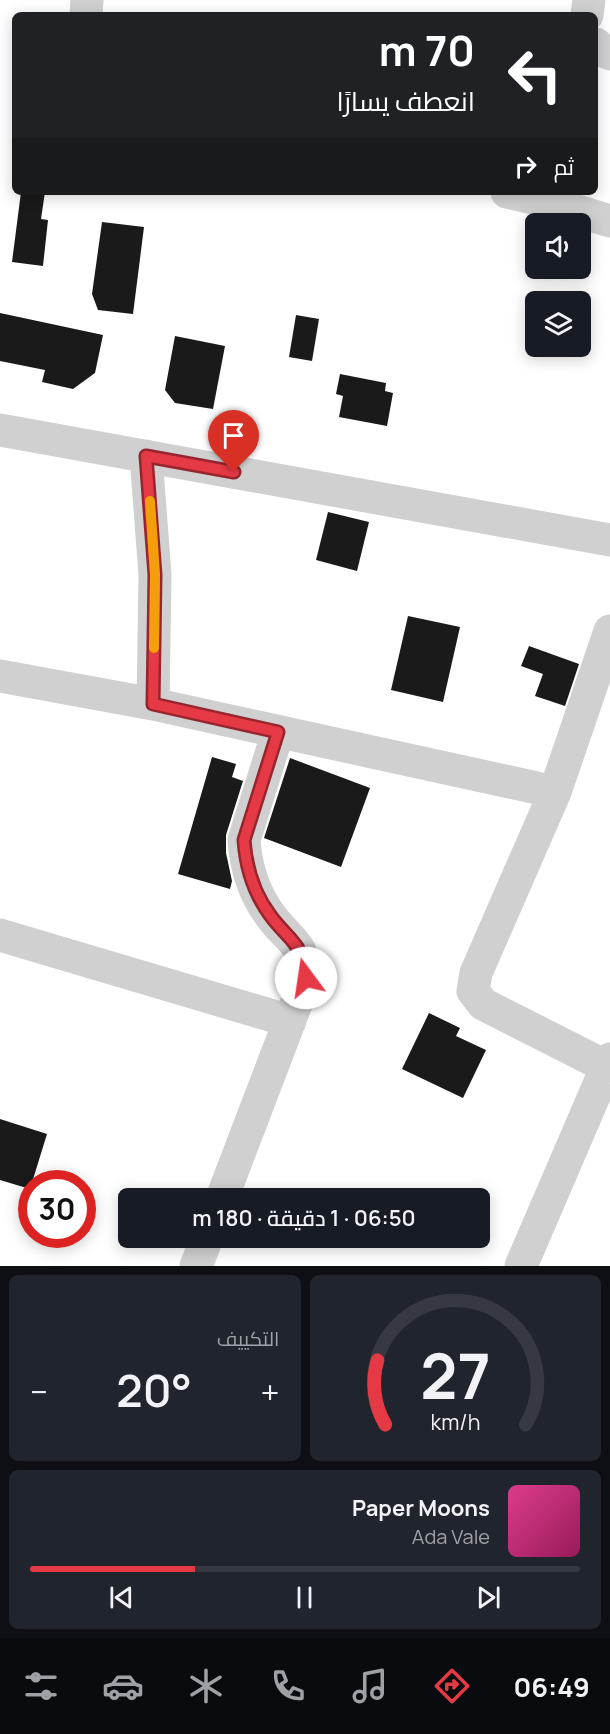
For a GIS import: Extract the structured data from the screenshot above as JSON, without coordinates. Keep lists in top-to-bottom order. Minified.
{"page":{"turn":["70 m","انعطف يسارًا"],"then":"ثم","limit":"30","trip":"06:50 · 1 دقيقة · 180 m","tile":"التكييف","heat":["−","20°","+"],"song":["Paper Moons","Ada Vale"],"tabs":"06:49","gauge":["27","km/h"]}}
